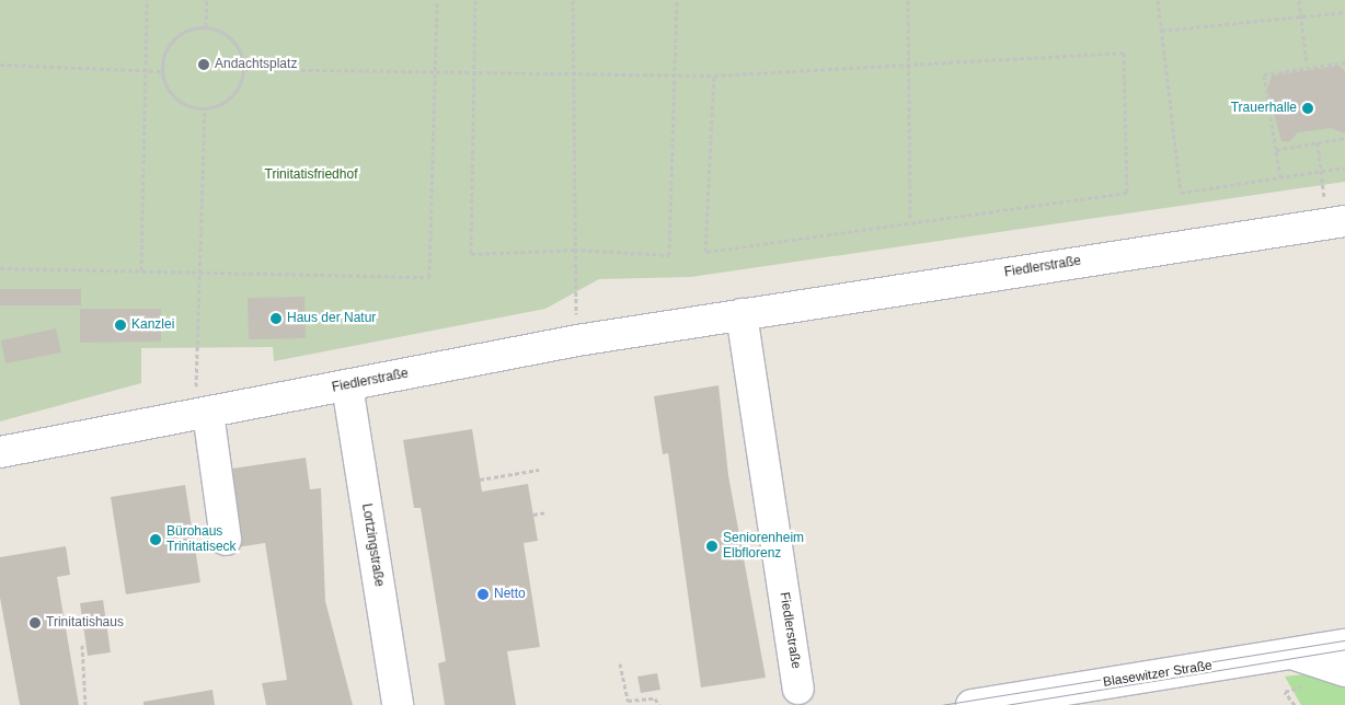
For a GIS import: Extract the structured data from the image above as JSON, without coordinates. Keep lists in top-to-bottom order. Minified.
{"streets":{"street":["Fiedlerstraße","Lortzingstraße","Blasewitzer Straße"]},"crossings":[["Fiedlerstraße","Lortzingstraße"]],"parks":["Trinitatisfriedhof"],"places":["Andachtsplatz","Trauerhalle","Haus der Natur","Kanzlei","Bürohaus Trinitatiseck","Seniorenheim Elbflorenz","Netto","Trinitatishaus"]}
